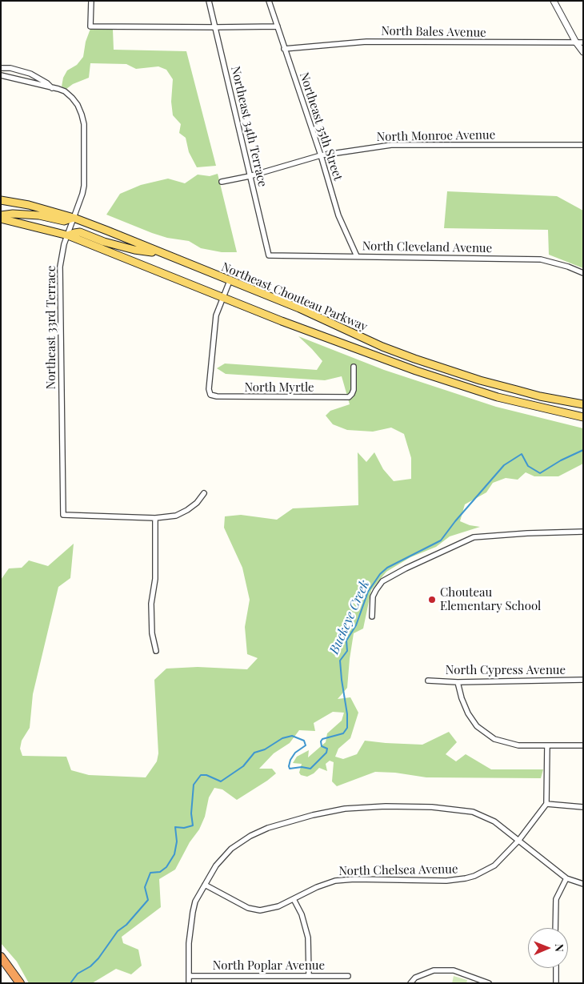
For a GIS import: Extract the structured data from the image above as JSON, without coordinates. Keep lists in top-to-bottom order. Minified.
{"streets":{"main road":["Northeast Chouteau Parkway"],"street":["North Bales Avenue","Northeast 34th Terrace","Northeast 35th Street","North Monroe Avenue","North Cleveland Avenue","Northeast 33rd Terrace","North Myrtle","North Cypress Avenue","North Chelsea Avenue","North Poplar Avenue"]},"crossings":[["North Bales Avenue","Northeast 35th Street"],["Northeast 34th Terrace","North Monroe Avenue"],["Northeast 34th Terrace","North Cleveland Avenue"],["Northeast 35th Street","North Monroe Avenue"],["Northeast 35th Street","North Cleveland Avenue"],["Northeast Chouteau Parkway","Northeast 33rd Terrace"],["Northeast Chouteau Parkway","North Myrtle"]],"water":["Buckeye Creek"],"places":["Chouteau Elementary School"],"north":"right"}
